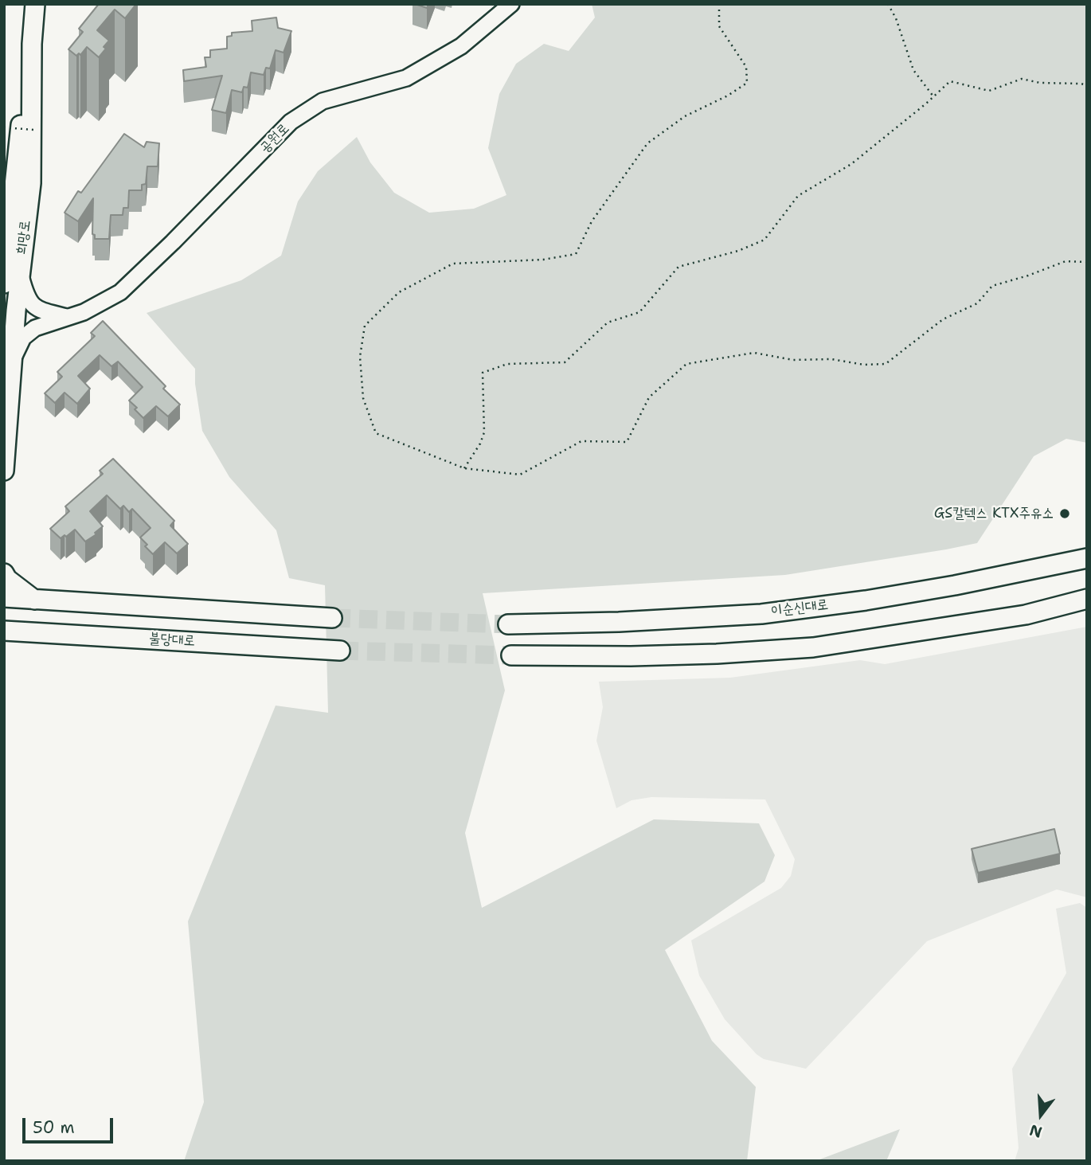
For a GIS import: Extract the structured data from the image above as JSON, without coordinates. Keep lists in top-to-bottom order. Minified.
{"streets":{"main road":["희망로","이순신대로","불당대로"],"street":["공원로"]},"crossings":[["공원로","희망로"]],"places":["GS칼텍스 KTX주유소"],"scale_bar":"50 m","north":"bottom"}
